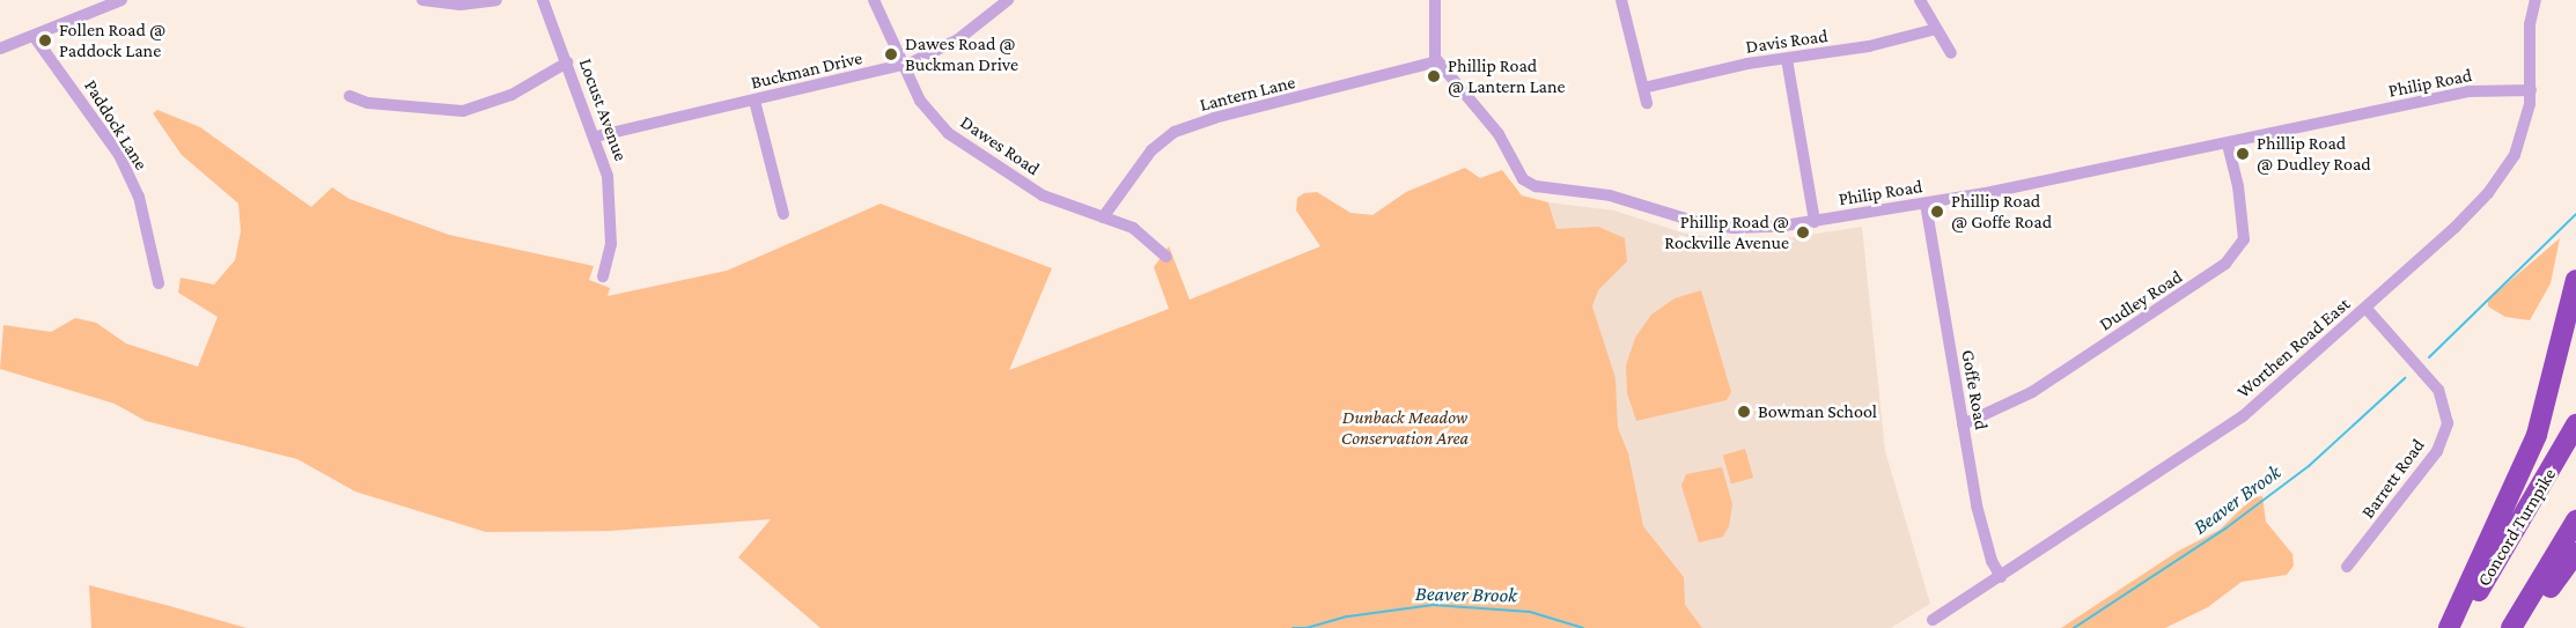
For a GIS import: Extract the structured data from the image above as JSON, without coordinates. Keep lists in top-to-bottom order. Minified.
{"streets":{"highway":["Concord Turnpike"],"street":["Davis Road","Buckman Drive","Philip Road","Lantern Lane","Locust Avenue","Paddock Lane","Dawes Road","Dudley Road","Worthen Road East","Goffe Road","Barrett Road"]},"crossings":[["Buckman Drive","Locust Avenue"],["Buckman Drive","Dawes Road"],["Philip Road","Lantern Lane"],["Philip Road","Dudley Road"],["Philip Road","Worthen Road East"],["Philip Road","Goffe Road"],["Lantern Lane","Dawes Road"],["Dudley Road","Goffe Road"],["Worthen Road East","Goffe Road"],["Worthen Road East","Barrett Road"]],"water":["Beaver Brook"],"parks":["Dunback Meadow Conservation Area"],"places":["Follen Road @ Paddock Lane","Dawes Road @ Buckman Drive","Phillip Road @ Lantern Lane","Phillip Road @ Dudley Road","Phillip Road @ Goffe Road","Phillip Road @ Rockville Avenue","Bowman School"]}
